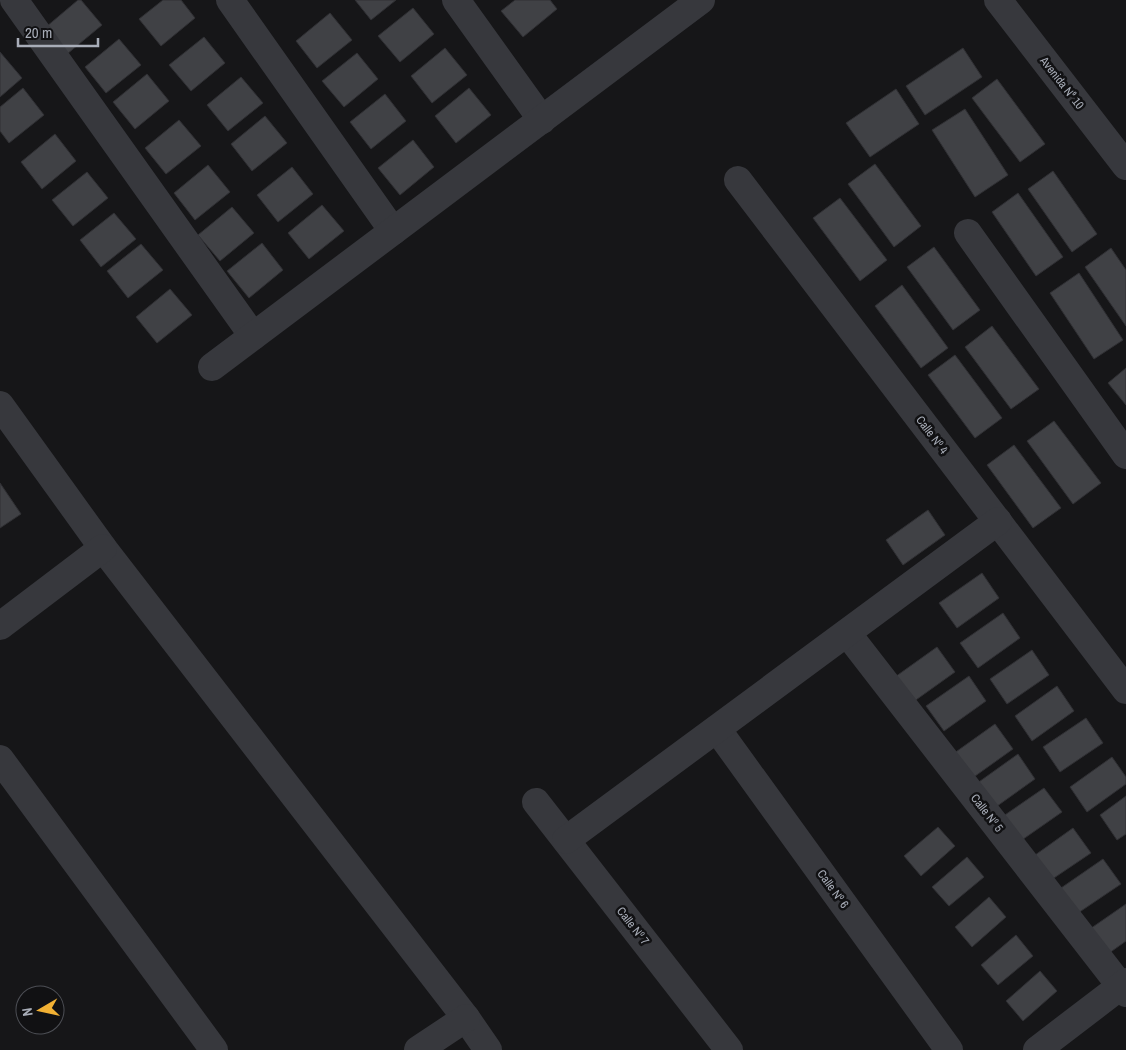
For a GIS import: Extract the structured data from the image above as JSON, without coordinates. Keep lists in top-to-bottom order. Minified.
{"streets":{"street":["Avenida N⁰ 10","Calle Nº 4","Calle Nº 5","Calle Nº 6","Calle Nº 7"]},"scale_bar":"20 m","north":"left"}
